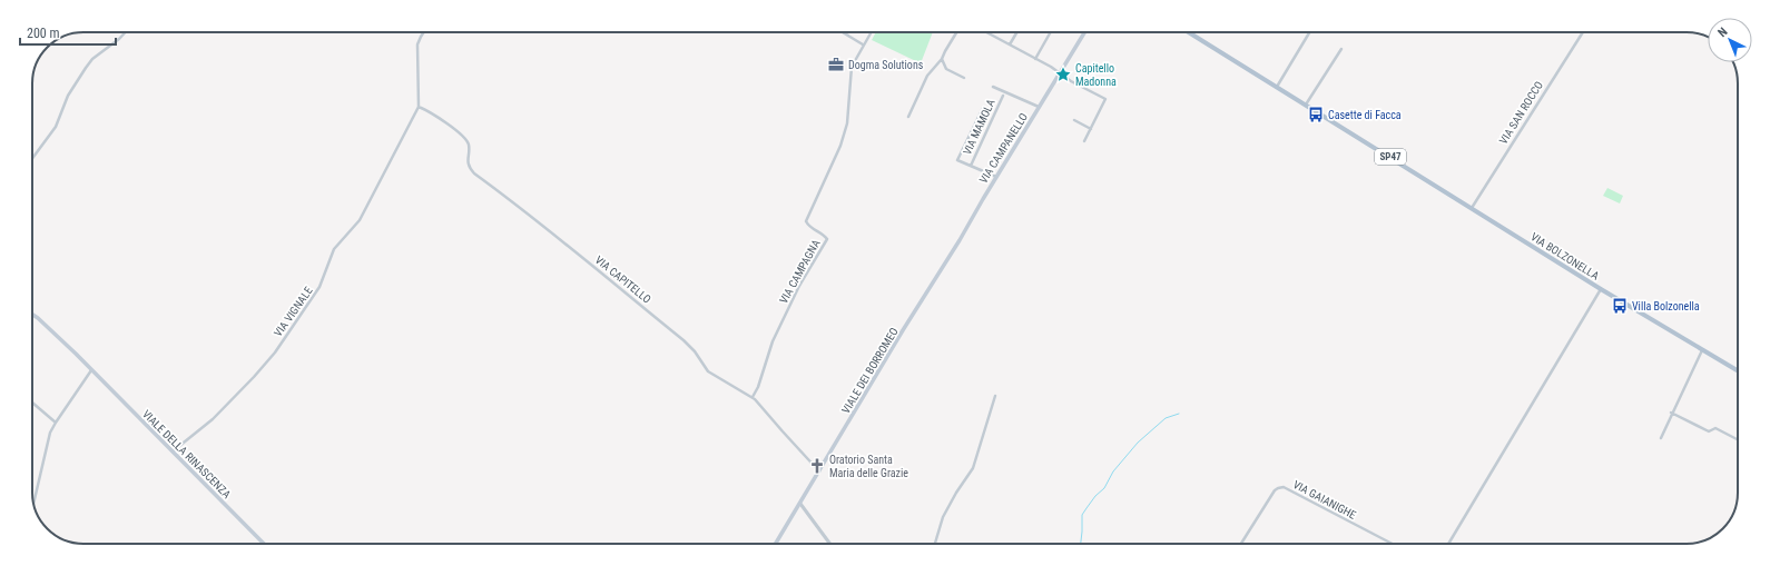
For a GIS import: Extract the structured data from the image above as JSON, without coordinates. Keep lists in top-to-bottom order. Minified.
{"streets":{"main road":["VIA CAMPANELLO","SP47","VIA BOLZONELLA","VIALE DEI BORROMEO","VIALE DELLA RINASCENZA"],"street":["VIA SAN ROCCO","VIA MAMOLA","VIA CAMPAGNA","VIA CAPITELLO","VIA VIGNALE","VIA GAIANIGHE"]},"crossings":[["VIA SAN ROCCO","VIA BOLZONELLA"],["VIA MAMOLA","VIA CAMPANELLO"],["VIA CAMPANELLO","VIALE DEI BORROMEO"],["SP47","VIA BOLZONELLA"],["VIA CAMPAGNA","VIA CAPITELLO"],["VIA CAPITELLO","VIA VIGNALE"],["VIA CAPITELLO","VIALE DEI BORROMEO"],["VIA VIGNALE","VIALE DELLA RINASCENZA"]],"places":{"office":["Dogma Solutions"],"place":["Capitello Madonna"],"bus stop":["Casette di Facca","Villa Bolzonella"],"church":["Oratorio Santa Maria delle Grazie"]},"scale_bar":"200 m","north":"top left"}
